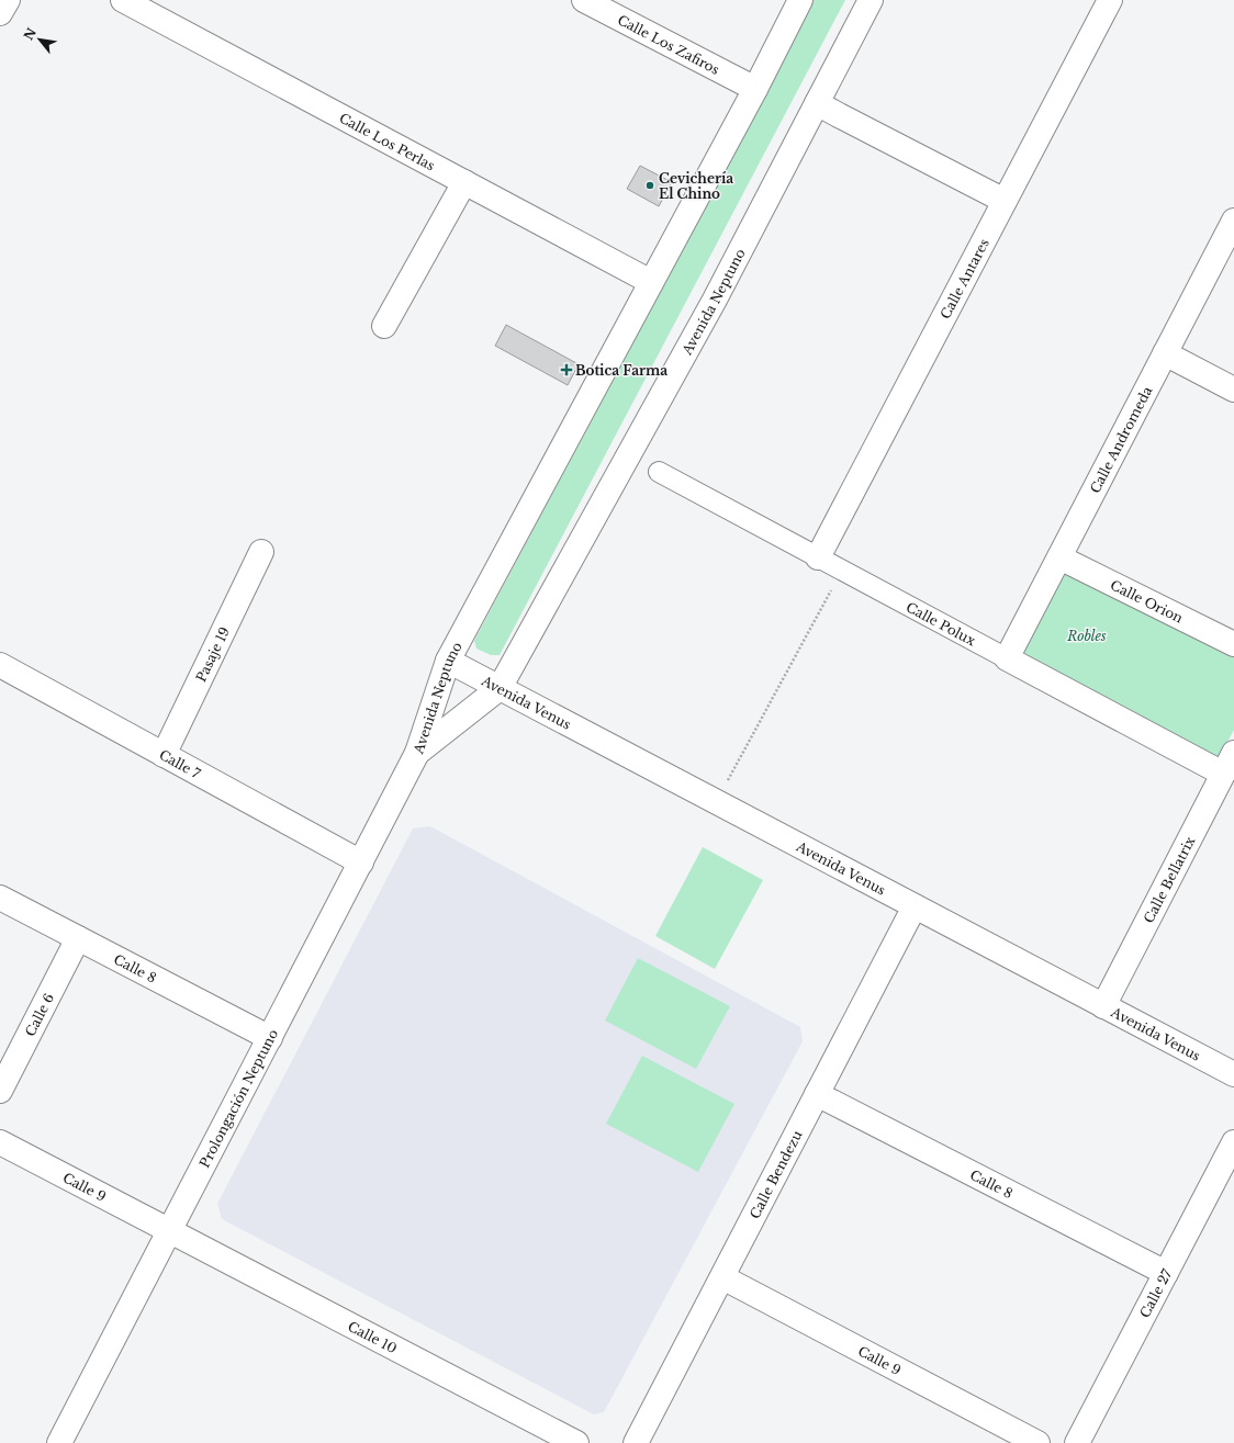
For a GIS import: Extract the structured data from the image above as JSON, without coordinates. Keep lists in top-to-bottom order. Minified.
{"streets":{"street":["Calle Los Zafiros","Calle Los Perlas","Calle Antares","Avenida Neptuno","Calle Andromeda","Calle Orion","Calle Polux","Pasaje 19","Avenida Venus","Calle 7","Calle Bellatrix","Calle 8","Calle 6","Prolongación Neptuno","Calle Bendezu","Calle 9","Calle 27","Calle 10"]},"crossings":[["Calle Los Zafiros","Avenida Neptuno"],["Calle Los Perlas","Avenida Neptuno"],["Calle Antares","Calle Polux"],["Avenida Neptuno","Avenida Venus"],["Avenida Neptuno","Prolongación Neptuno"],["Calle Andromeda","Calle Orion"],["Calle Andromeda","Calle Polux"],["Calle Polux","Calle Bellatrix"],["Pasaje 19","Calle 7"],["Avenida Venus","Calle Bellatrix"],["Avenida Venus","Calle Bendezu"],["Calle 7","Prolongación Neptuno"],["Calle 8","Calle 6"],["Calle 8","Prolongación Neptuno"],["Calle 8","Calle Bendezu"],["Calle 8","Calle 27"],["Prolongación Neptuno","Calle 9"],["Prolongación Neptuno","Calle 10"],["Calle Bendezu","Calle 9"],["Calle 9","Calle 10"]],"parks":["Robles"],"places":{"other":["Cevichería El Chino"],"health":["Botica Farma"]},"north":"top left"}
